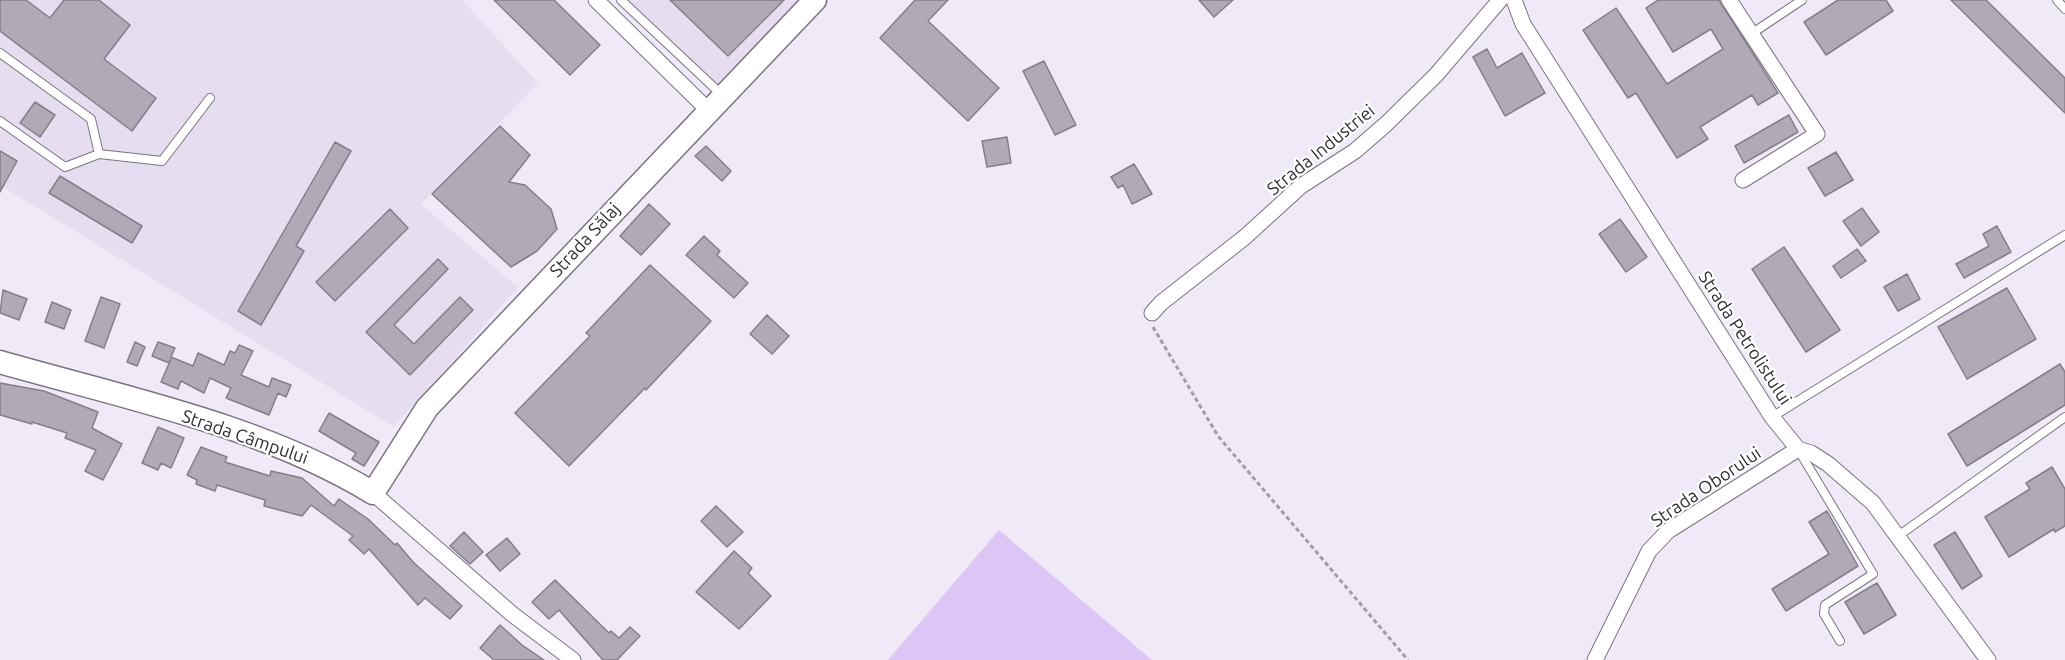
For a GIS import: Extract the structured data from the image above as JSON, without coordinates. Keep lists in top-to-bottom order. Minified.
{"streets":{"street":["Strada Industriei","Strada Sălaj","Strada Petrolistului","Strada Câmpului","Strada Oborului"]},"crossings":[["Strada Sălaj","Strada Câmpului"],["Strada Petrolistului","Strada Oborului"]]}
